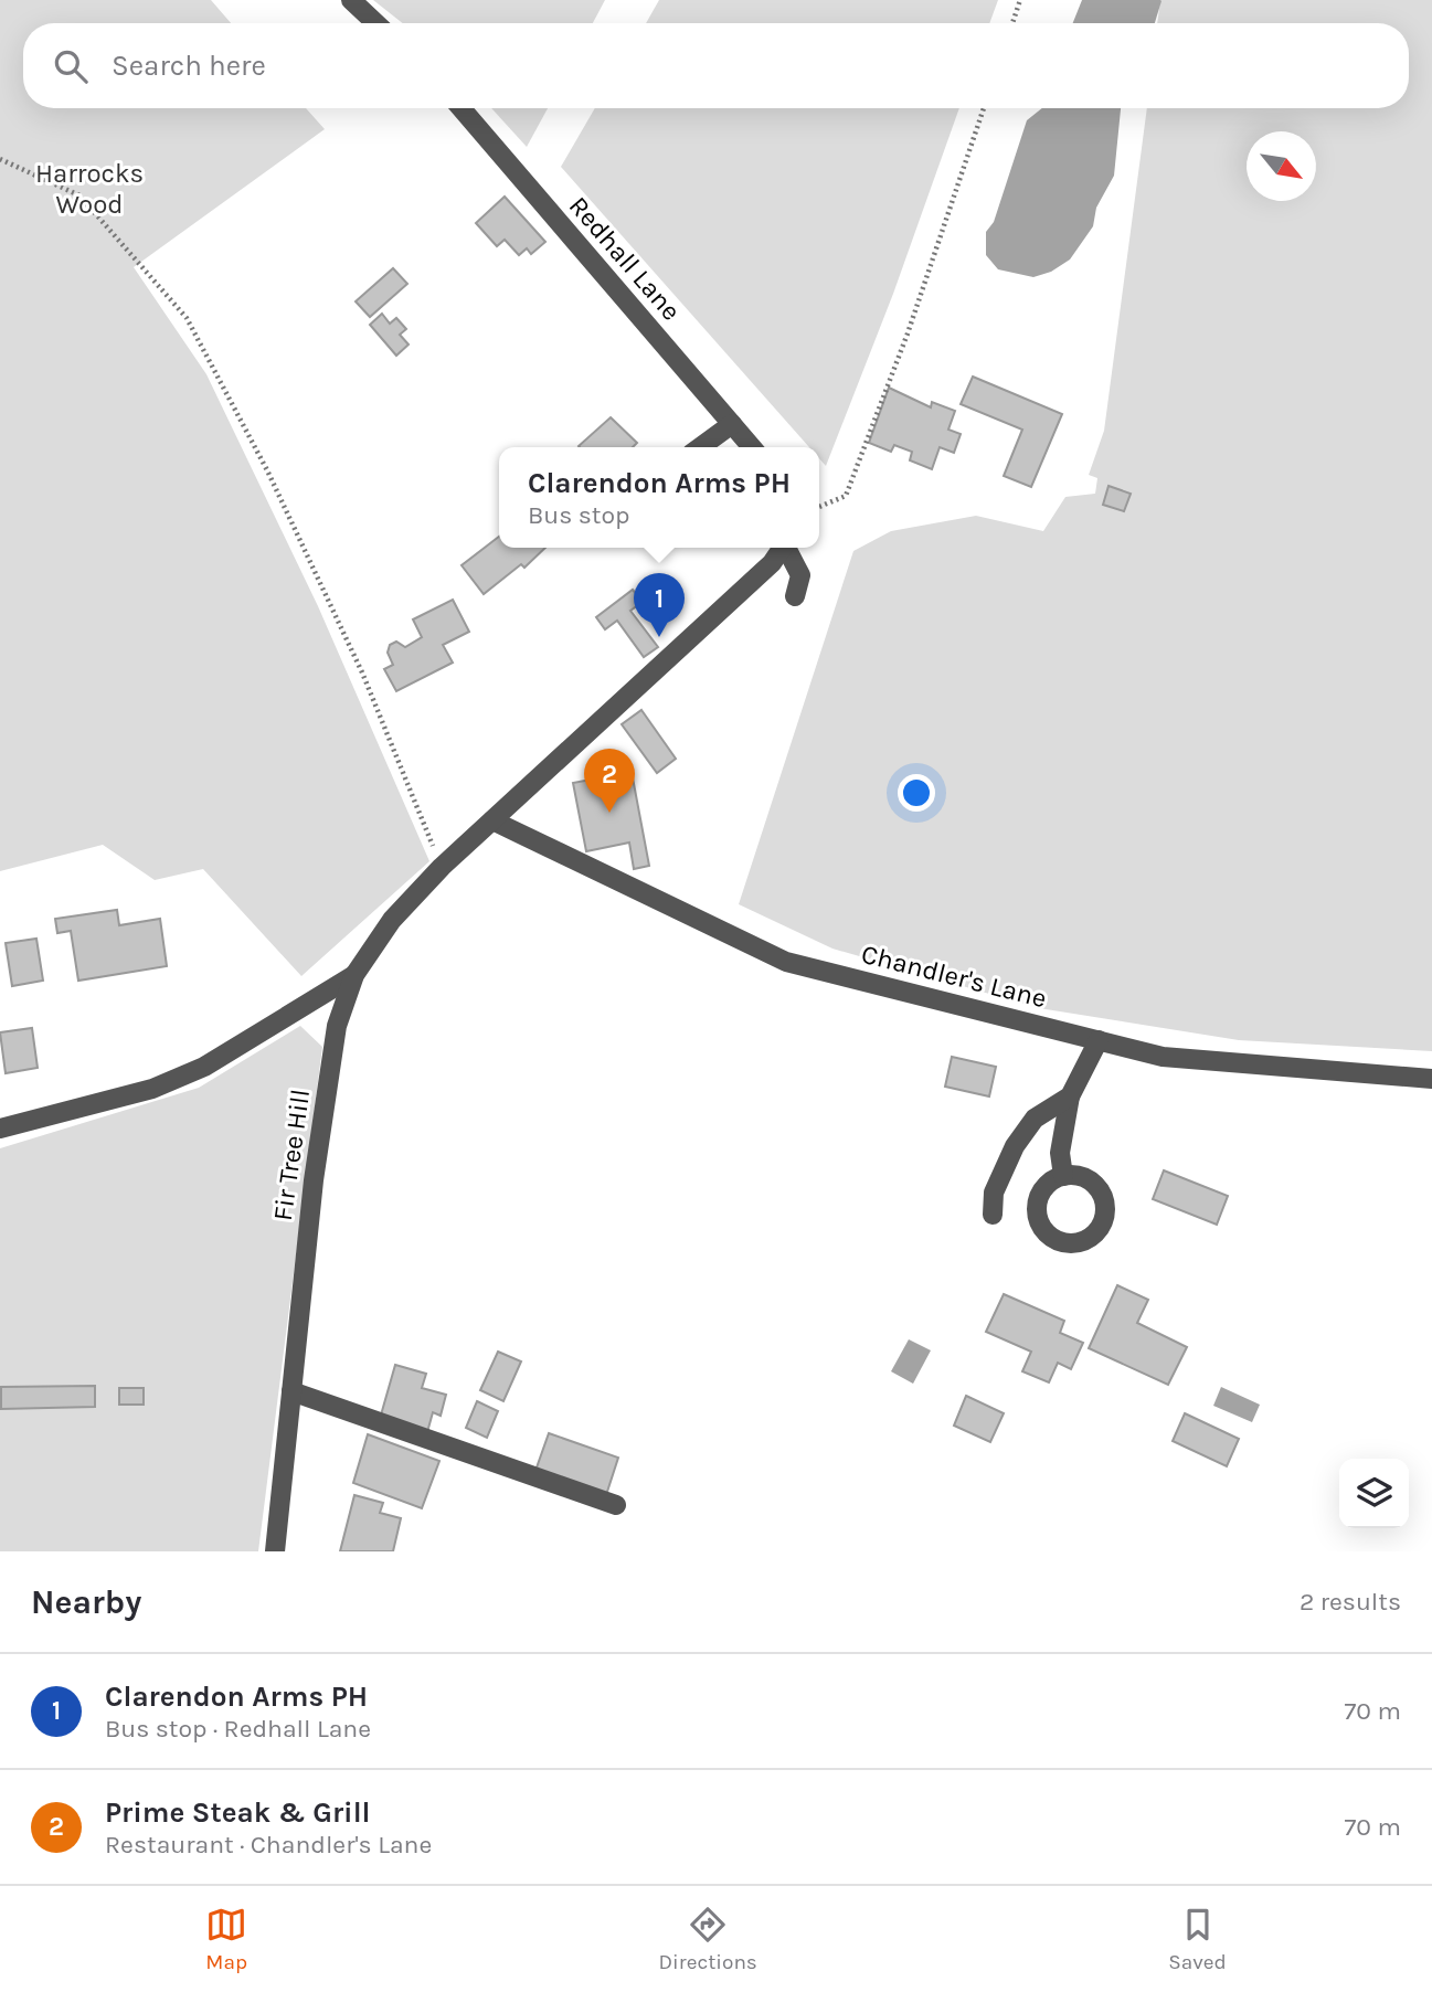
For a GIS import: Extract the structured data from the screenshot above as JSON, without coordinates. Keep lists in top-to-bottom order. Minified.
{"streets":{"street":["Redhall Lane","Chandler's Lane","Fir Tree Hill"]},"crossings":[["Chandler's Lane","Fir Tree Hill"]],"parks":["Harrocks Wood"],"north":"bottom right","page":{"search":"Search here","popup":["Clarendon Arms PH","Bus stop"],"pins":["1","2"],"heading":["Nearby","2 results"],"list":[{"mark":"1","name":"Clarendon Arms PH","note":"Bus stop · Redhall Lane","value":"70 m"},{"mark":"2","name":"Prime Steak & Grill","note":"Restaurant · Chandler's Lane","value":"70 m"}],"nav":["Map","Directions","Saved"]}}
